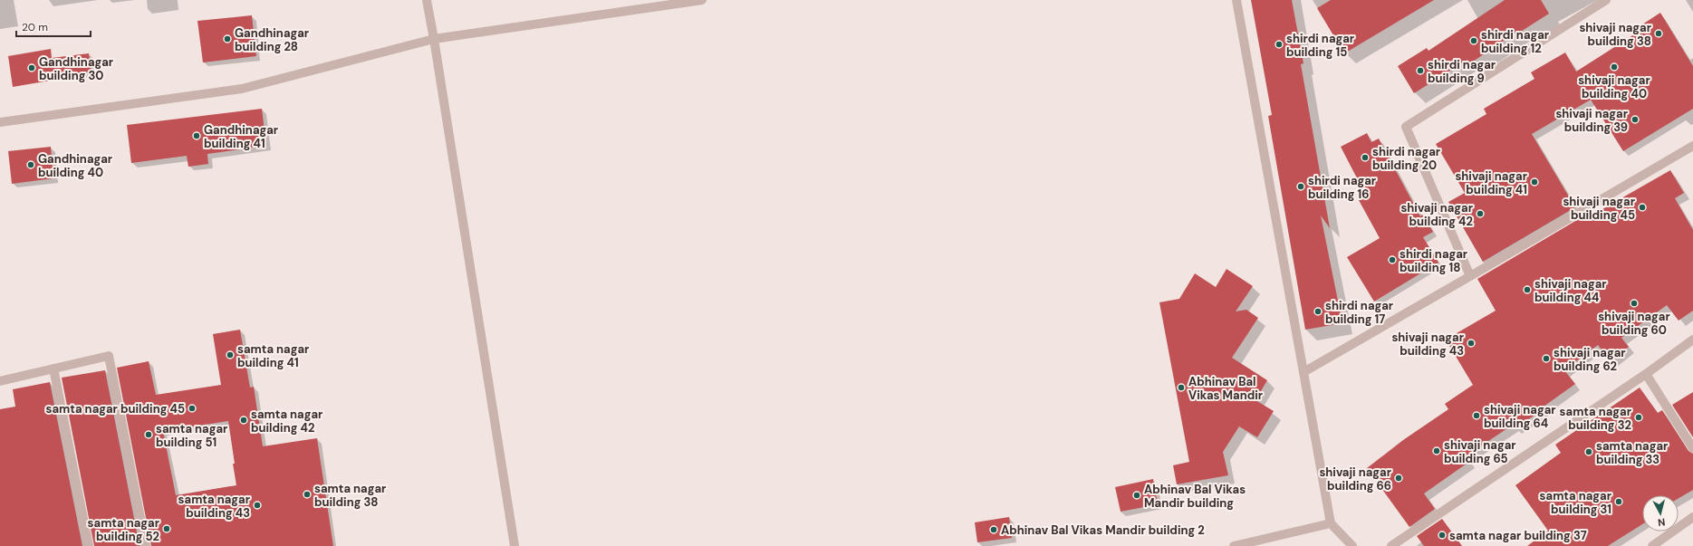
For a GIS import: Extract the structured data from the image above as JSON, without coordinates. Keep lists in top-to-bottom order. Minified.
{"places":["shivaji nagar building 38","Gandhinagar building 28","shirdi nagar building 12","shirdi nagar building 15","shivaji nagar building 40","Gandhinagar building 30","shirdi nagar building 9","shivaji nagar building 39","Gandhinagar building 41","shirdi nagar building 20","Gandhinagar building 40","shivaji nagar building 41","shirdi nagar building 16","shivaji nagar building 45","shivaji nagar building 42","shirdi nagar building 18","shivaji nagar building 44","shivaji nagar building 60","shirdi nagar building 17","shivaji nagar building 43","samta nagar building 41","shivaji nagar building 62","Abhinav Bal Vikas Mandir","samta nagar building 45","shivaji nagar building 64","samta nagar building 32","samta nagar building 42","samta nagar building 51","shivaji nagar building 65","samta nagar building 33","shivaji nagar building 66","samta nagar building 38","Abhinav Bal Vikas Mandir building","samta nagar building 31","samta nagar building 43","samta nagar building 52","Abhinav Bal Vikas Mandir building 2","samta nagar building 37"],"scale_bar":"20 m","north":"bottom"}
